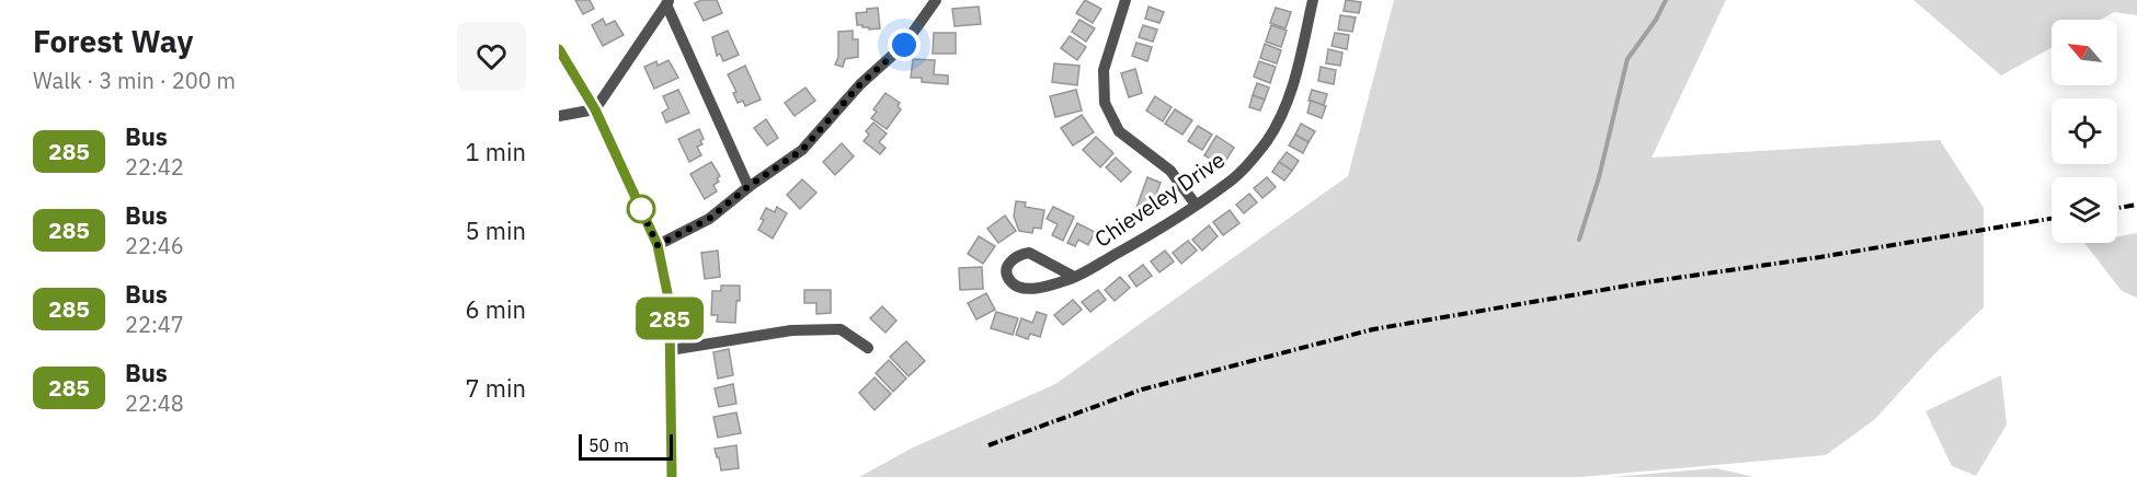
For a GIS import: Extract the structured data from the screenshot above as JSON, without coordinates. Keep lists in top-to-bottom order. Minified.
{"streets":{"street":["Chieveley Drive"]},"lines":["bus line 285"],"scale_bar":"50 m","north":"top left","page":{"heading":["Forest Way","Walk · 3 min · 200 m"],"on_map":"285","list":[{"mark":"285","name":"Bus","note":"22:42","value":"1 min"},{"mark":"285","name":"Bus","note":"22:46","value":"5 min"},{"mark":"285","name":"Bus","note":"22:47","value":"6 min"},{"mark":"285","name":"Bus","note":"22:48","value":"7 min"}],"scale":"50 m"}}
